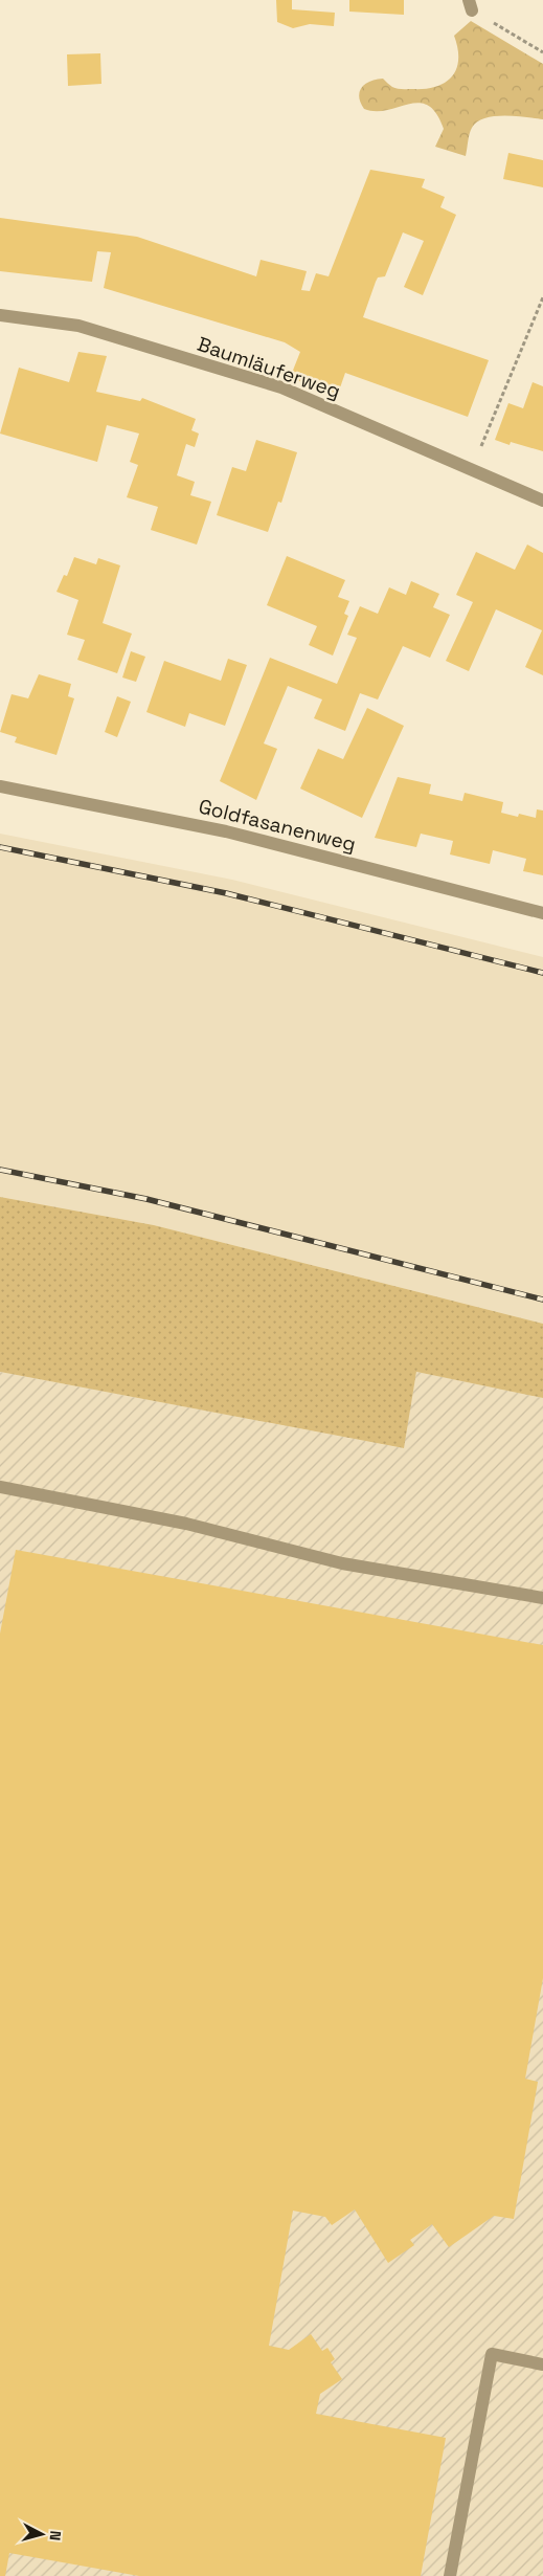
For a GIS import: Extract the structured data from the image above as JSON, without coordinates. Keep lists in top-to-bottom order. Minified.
{"streets":{"street":["Baumläuferweg","Goldfasanenweg"]},"north":"right"}
